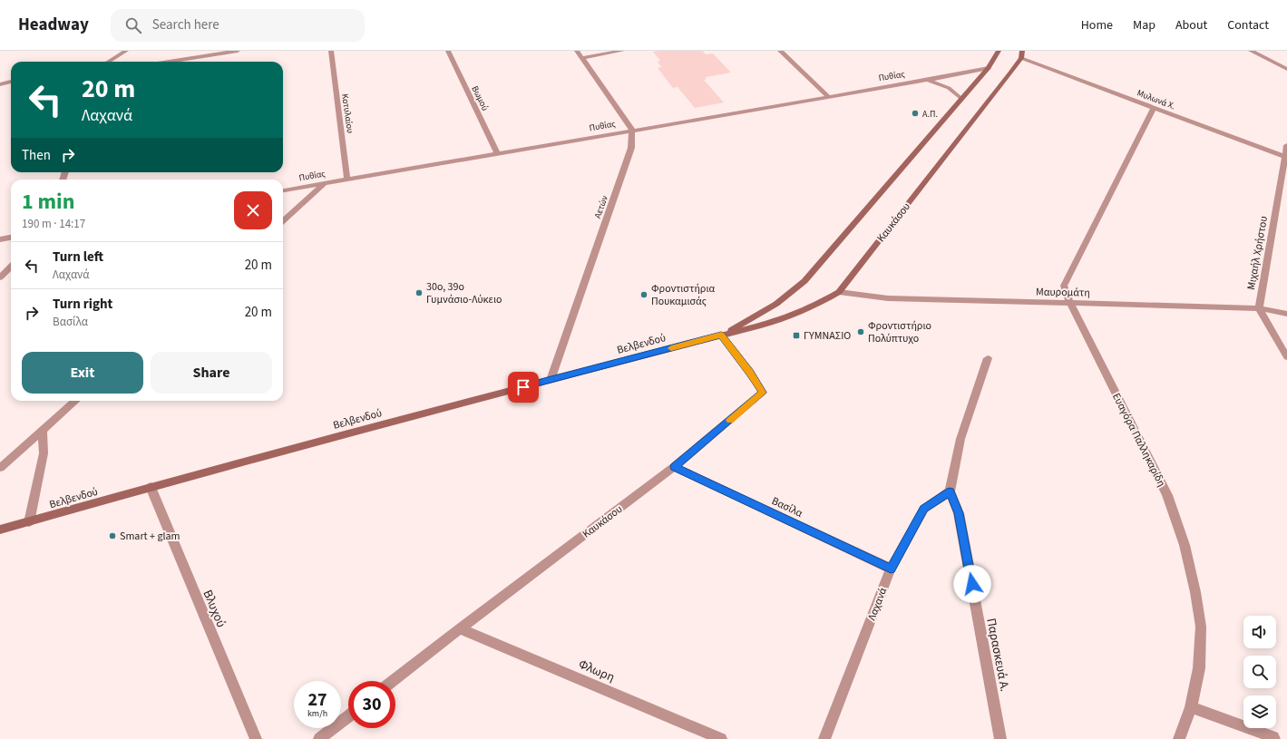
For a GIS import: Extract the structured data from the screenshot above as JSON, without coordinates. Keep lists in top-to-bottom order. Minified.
{"streets":{"street":["Πυθίας","Βωμού","Μυλωνά Χ.","Κοτυλαίου","Αετών","Καυκάσου","Μιχαήλ Χρήστου","Μαυρομάτη","Βελβενδού","Ευαγόρα Παλληκαρίδη","Βασίλα","Λαχανά","Βλυχού","Παρασκευά Α.","Φλωρη"]},"crossings":[["Πυθίας","Βωμού"],["Πυθίας","Κοτυλαίου"],["Πυθίας","Αετών"],["Μυλωνά Χ.","Καυκάσου"],["Μυλωνά Χ.","Μιχαήλ Χρήστου"],["Μυλωνά Χ.","Ευαγόρα Παλληκαρίδη"],["Αετών","Βελβενδού"],["Καυκάσου","Μαυρομάτη"],["Καυκάσου","Βελβενδού"],["Καυκάσου","Βασίλα"],["Καυκάσου","Φλωρη"],["Μιχαήλ Χρήστου","Μαυρομάτη"],["Μαυρομάτη","Ευαγόρα Παλληκαρίδη"],["Βελβενδού","Βλυχού"],["Βασίλα","Λαχανά"],["Λαχανά","Παρασκευά Α."]],"places":{"other":["Α.Π.","30ο, 39ο Γυμνάσιο-Λύκειο","Φροντιστήρια Πουκαμισάς","Φροντιστήριο Πολύπτυχο","Smart + glam"],"transit":["ΓΥΜΝΑΣΙΟ"]},"page":{"header":"Headway","search":"Search here","nav":["Home","Map","About","Contact"],"turn":["20 m","Λαχανά"],"then":"Then","heading":["1 min","190 m · 14:17"],"list":[{"name":"Turn left","note":"Λαχανά","value":"20 m"},{"name":"Turn right","note":"Βασίλα","value":"20 m"}],"buttons":["Exit","Share"],"speed":"27 km/h","limit":"30"}}
